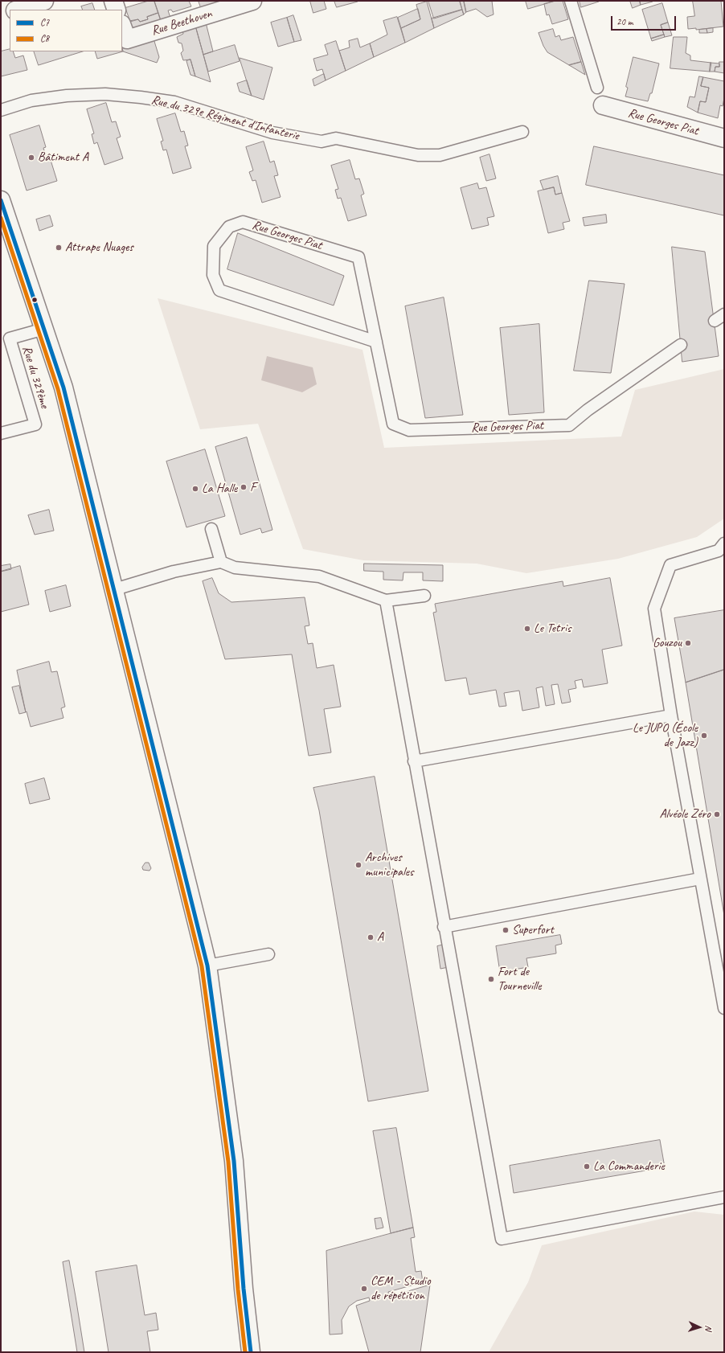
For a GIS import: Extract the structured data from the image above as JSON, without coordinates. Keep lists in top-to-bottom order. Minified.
{"streets":{"street":["Rue Beethoven","Rue Georges Piat"],"lane":["Rue du 329e Régiment d'Infanterie","Rue du 329ème"]},"places":["Bâtiment A","Attrape Nuages","F","La Halle","Le Tetris","Gouzou","Le JUPO (École de Jazz)","Alvéole Zéro","Archives municipales","Superfort","A","Fort de Tourneville","La Commanderie","CEM - Studio de répétition"],"lines":["transit line C7","transit line C8"],"legend":["C7","C8"],"scale_bar":"20 m","north":"right"}
